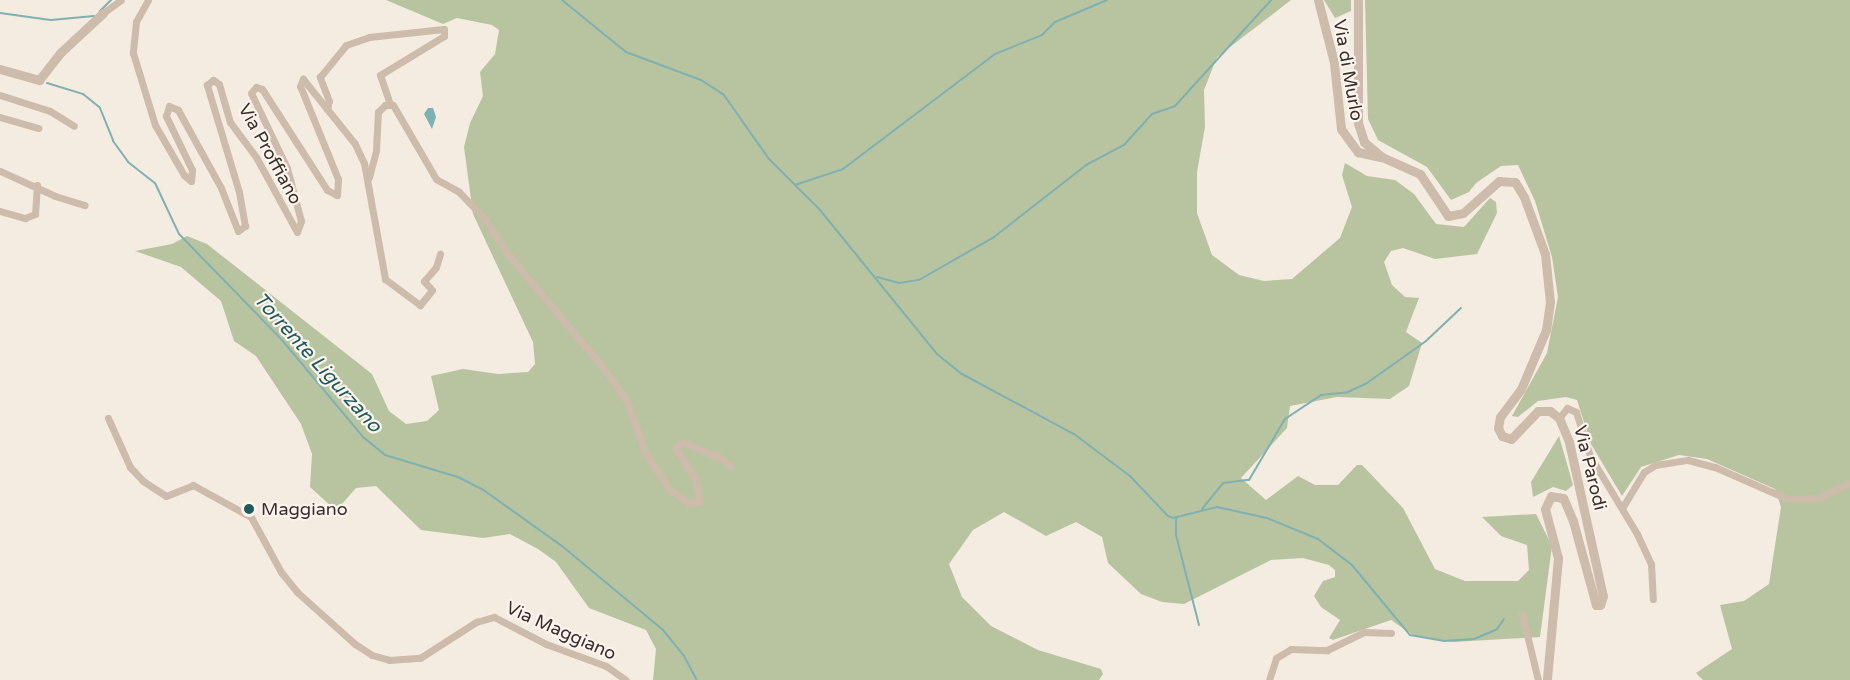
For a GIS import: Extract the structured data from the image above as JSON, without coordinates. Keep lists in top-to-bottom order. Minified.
{"streets":{"street":["Via di Murlo","Via Proffiano","Via Parodi","Via Maggiano"]},"crossings":[["Via di Murlo","Via Parodi"]],"water":["Torrente Ligurzano"],"places":["Maggiano"]}
